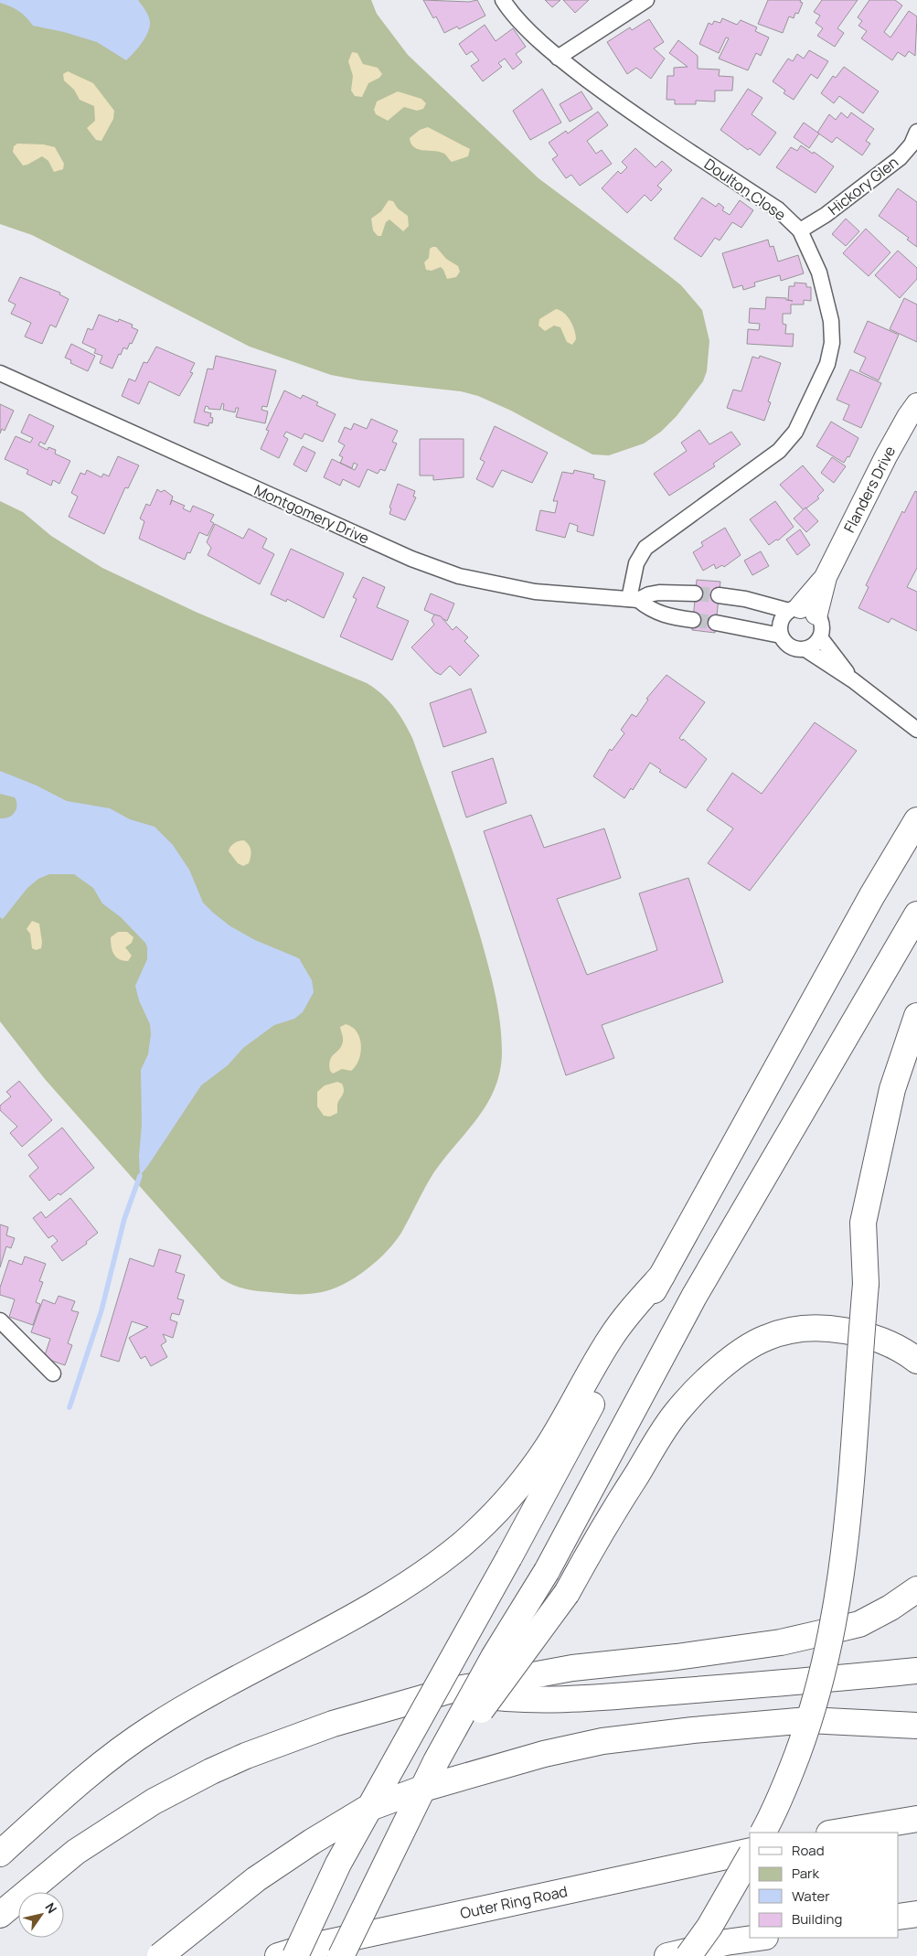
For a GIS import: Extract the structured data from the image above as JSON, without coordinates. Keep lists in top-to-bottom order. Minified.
{"streets":{"highway":["Outer Ring Road"],"street":["Hickory Glen","Doulton Close","Flanders Drive","Montgomery Drive"]},"crossings":[["Hickory Glen","Doulton Close"],["Doulton Close","Montgomery Drive"]],"legend":["Road","Park","Water","Building"],"north":"top right"}
